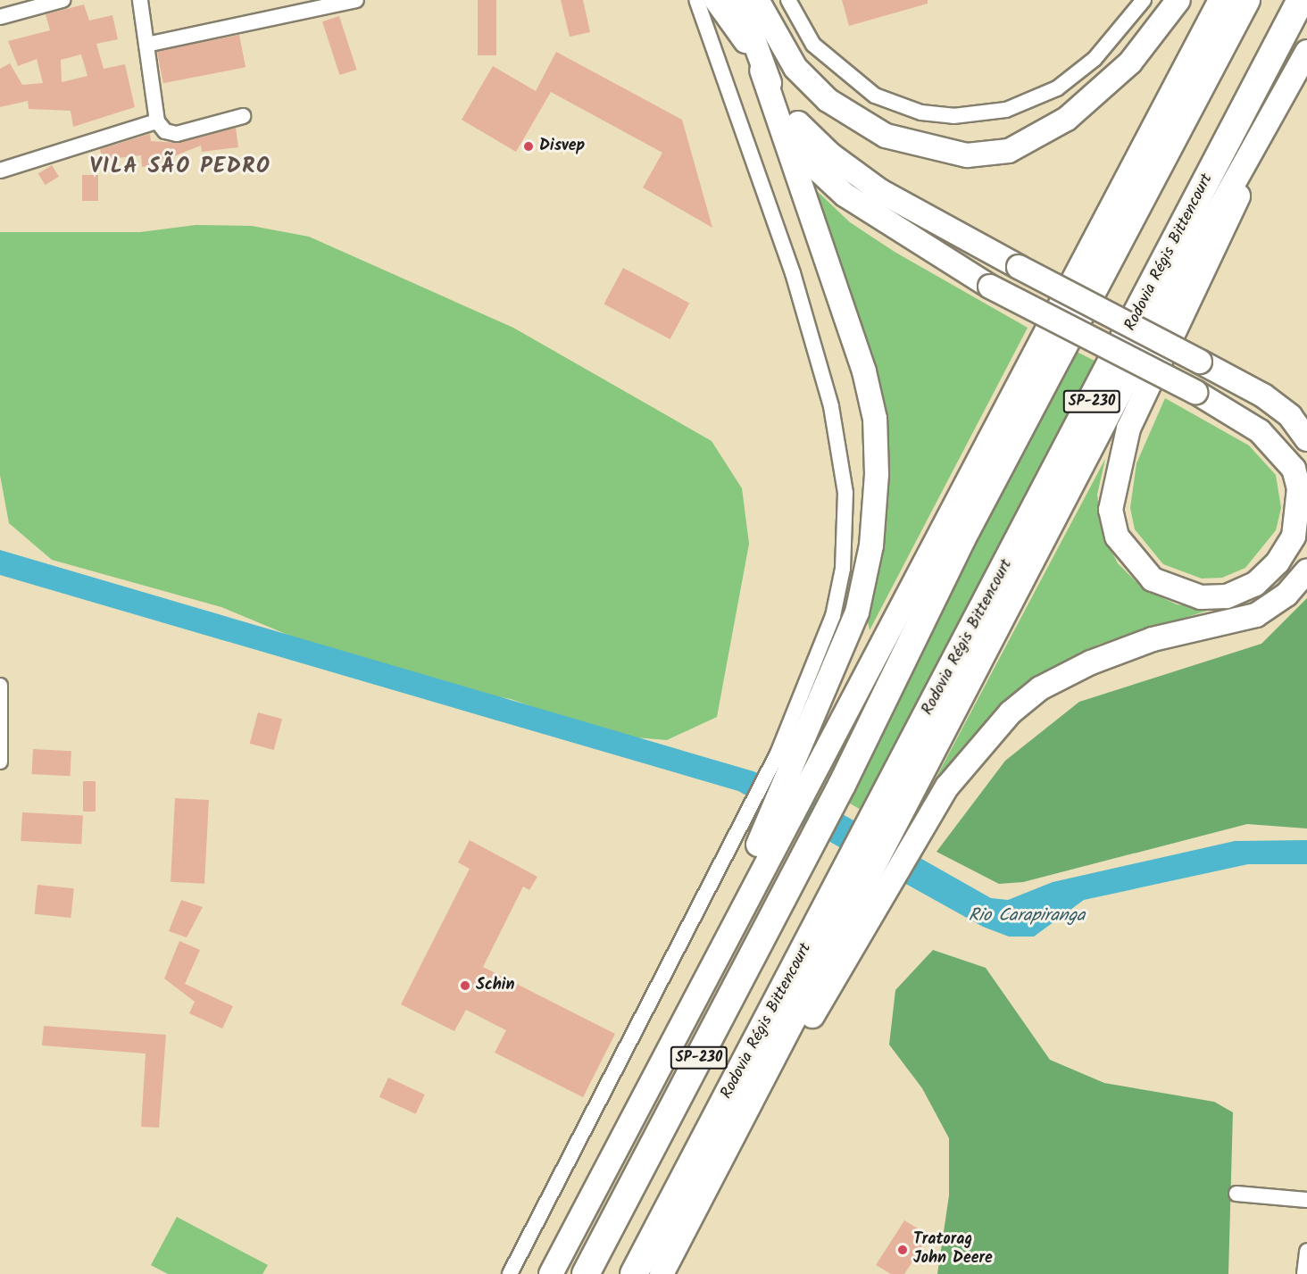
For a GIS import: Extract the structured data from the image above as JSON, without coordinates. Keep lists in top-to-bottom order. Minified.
{"streets":{"highway":["Rodovia Régis Bittencourt","SP-230"]},"districts":["VILA SÃO PEDRO"],"water":["Rio Carapiranga"],"places":["Disvep","Schin","Tratorag John Deere"]}
